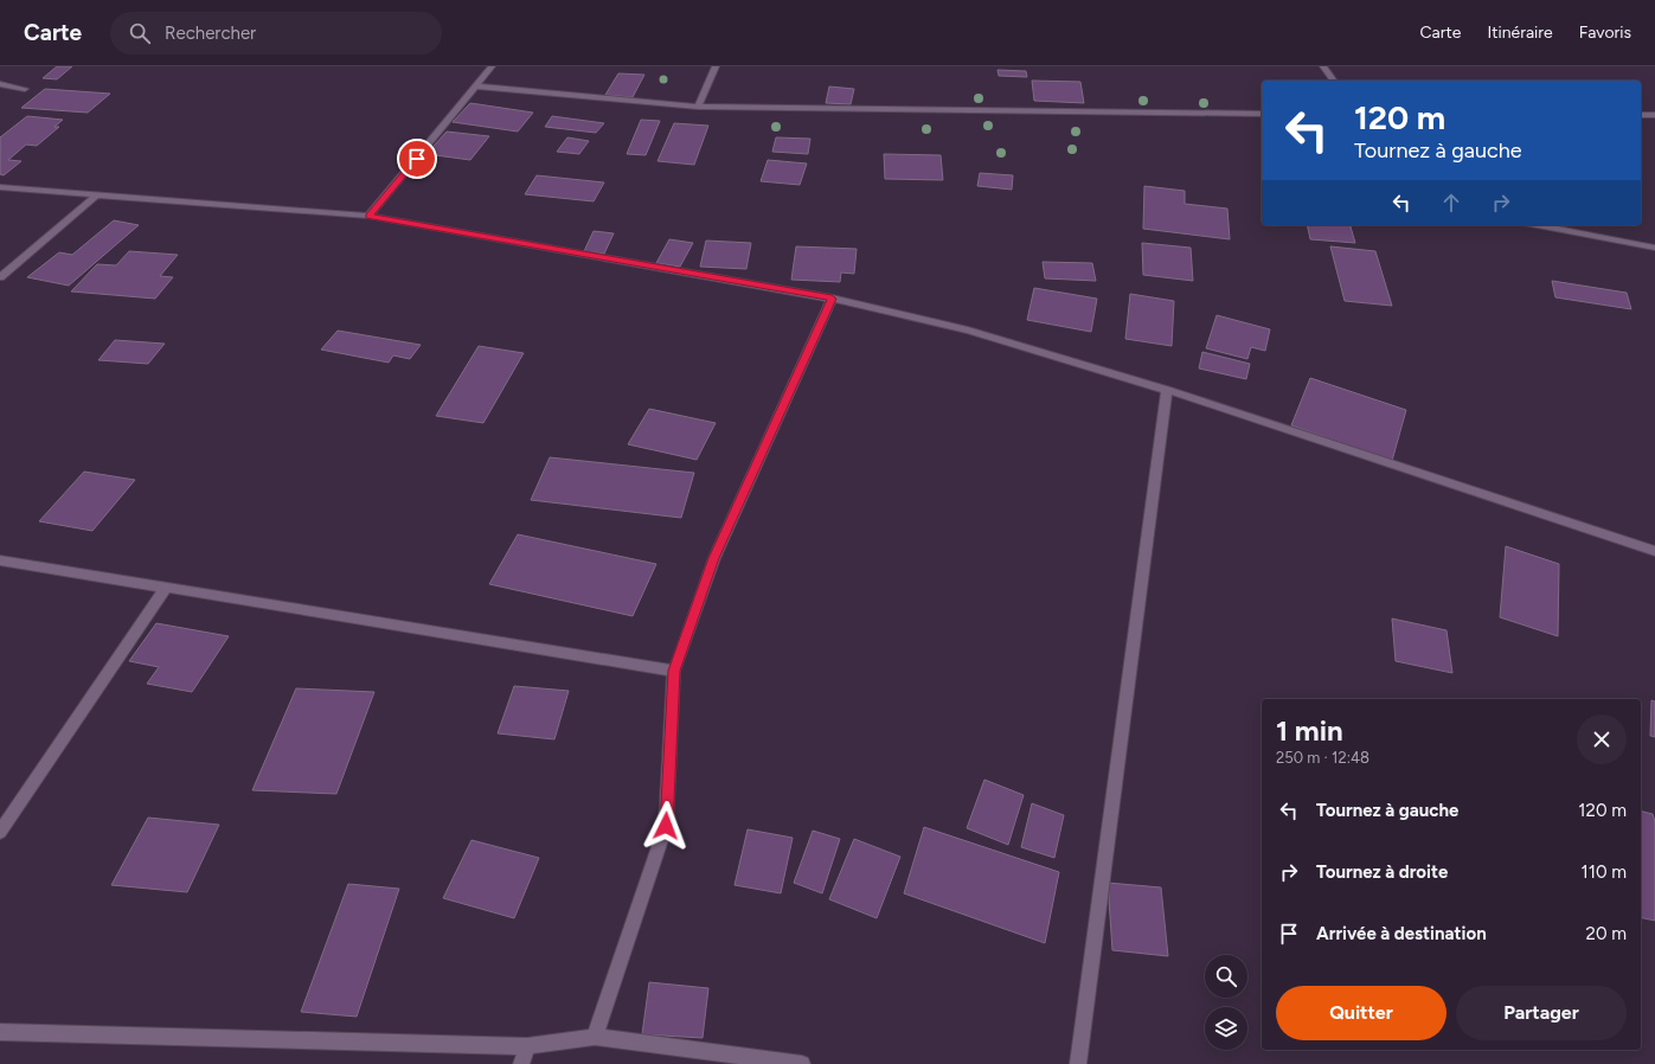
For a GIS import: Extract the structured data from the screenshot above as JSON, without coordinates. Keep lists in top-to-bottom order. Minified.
{"page":{"header":"Carte","search":"Rechercher","nav":["Carte","Itinéraire","Favoris"],"turn":["120 m","Tournez à gauche"],"heading":["1 min","250 m · 12:48"],"list":[{"name":"Tournez à gauche","value":"120 m"},{"name":"Tournez à droite","value":"110 m"},{"name":"Arrivée à destination","value":"20 m"}],"buttons":["Quitter","Partager"]}}
